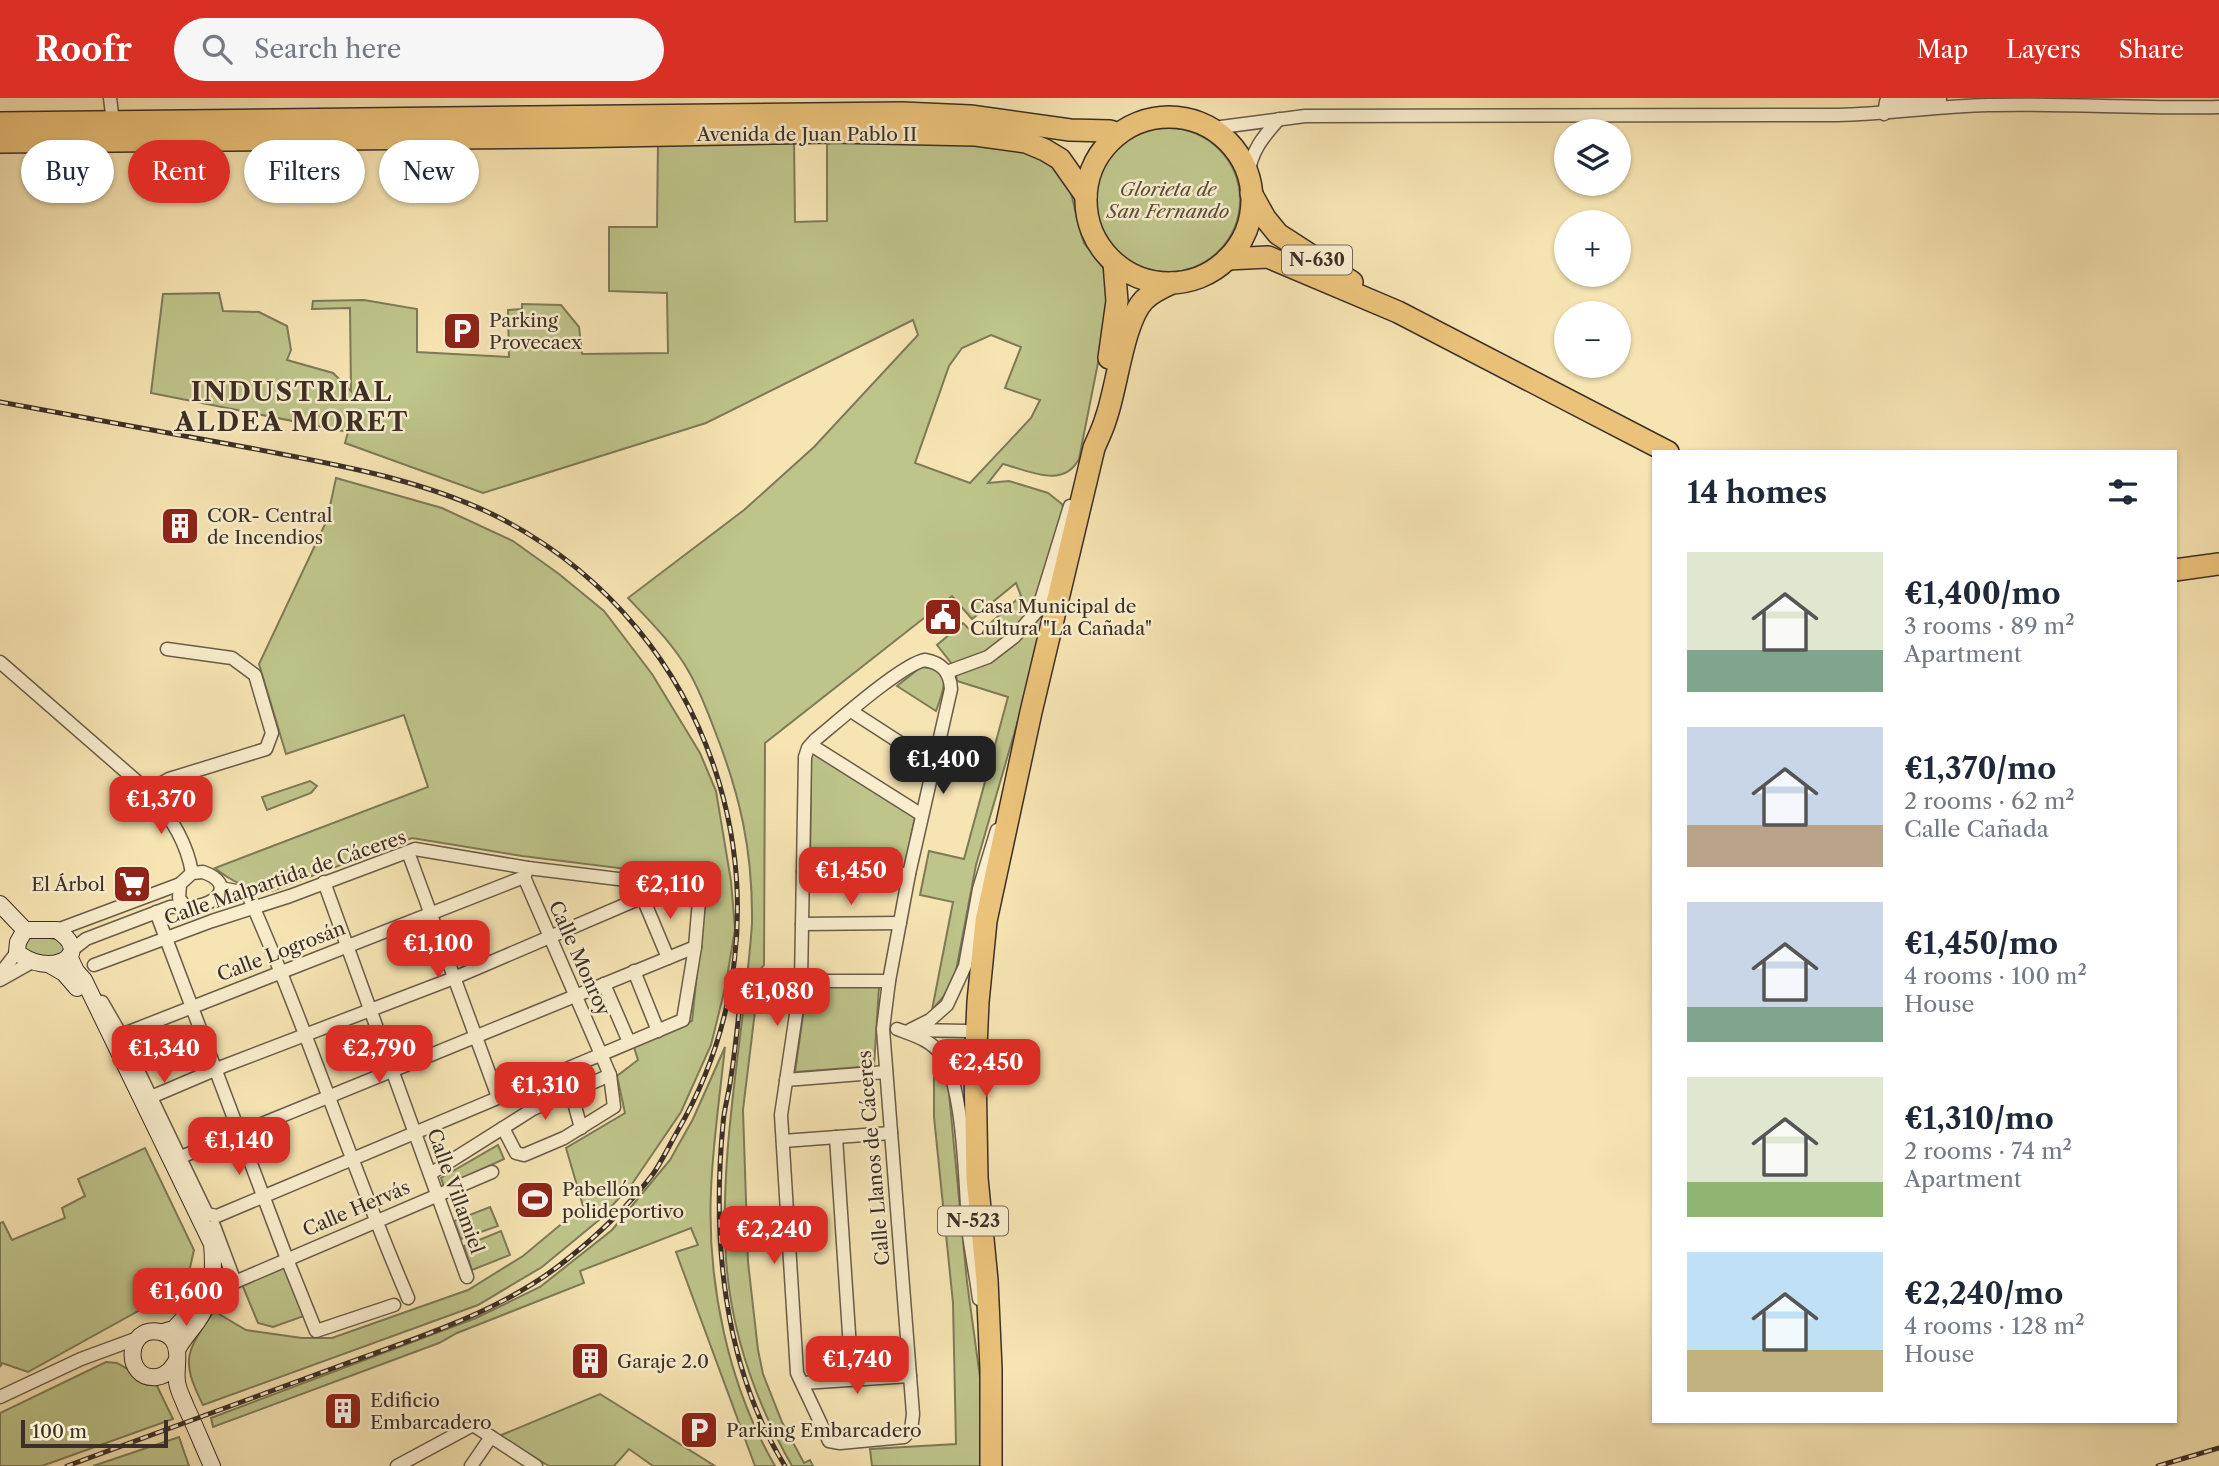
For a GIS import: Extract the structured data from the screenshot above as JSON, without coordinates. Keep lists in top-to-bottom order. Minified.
{"streets":{"highway":["Avenida de Juan Pablo II","N-630","N-523"],"street":["Calle Malpartida de Cáceres","Calle Logrosán","Calle Monroy","Calle Llanos de Cáceres","Calle Villamiel","Calle Hervás"]},"crossings":[["Avenida de Juan Pablo II","N-630"],["Calle Malpartida de Cáceres","Calle Logrosán"],["Calle Malpartida de Cáceres","Calle Monroy"],["Calle Malpartida de Cáceres","Calle Villamiel"],["Calle Logrosán","Calle Monroy"],["Calle Logrosán","Calle Villamiel"],["Calle Villamiel","Calle Hervás"]],"districts":["INDUSTRIAL ALDEA MORET"],"parks":["Glorieta de San Fernando"],"places":{"parking":["Parking Provecaex","Parking Embarcadero"],"building":["COR- Central de Incendios","Garaje 2.0","Edificio Embarcadero"],"public building":["Casa Municipal de Cultura \"La Cañada\""],"supermarket":["El Árbol"],"sports":["Pabellón polideportivo"]},"scale_bar":"100 m","page":{"header":"Roofr","search":"Search here","nav":["Map","Layers","Share"],"map_buttons":["+","−"],"chip":["Buy","Rent","Filters","New"],"heading":"14 homes","list":[{"name":"€1,400/mo","note":"3 rooms · 89 m² · Apartment"},{"name":"€1,370/mo","note":"2 rooms · 62 m² · Calle Cañada"},{"name":"€1,450/mo","note":"4 rooms · 100 m² · House"},{"name":"€1,310/mo","note":"2 rooms · 74 m² · Apartment"},{"name":"€2,240/mo","note":"4 rooms · 128 m² · House"}],"price":["€1,400","€1,370","€1,450","€2,110","€1,100","€1,080","€1,340","€2,790","€2,450","€1,310","€1,140","€2,240","€1,600","€1,740"],"scale":"100 m"}}
